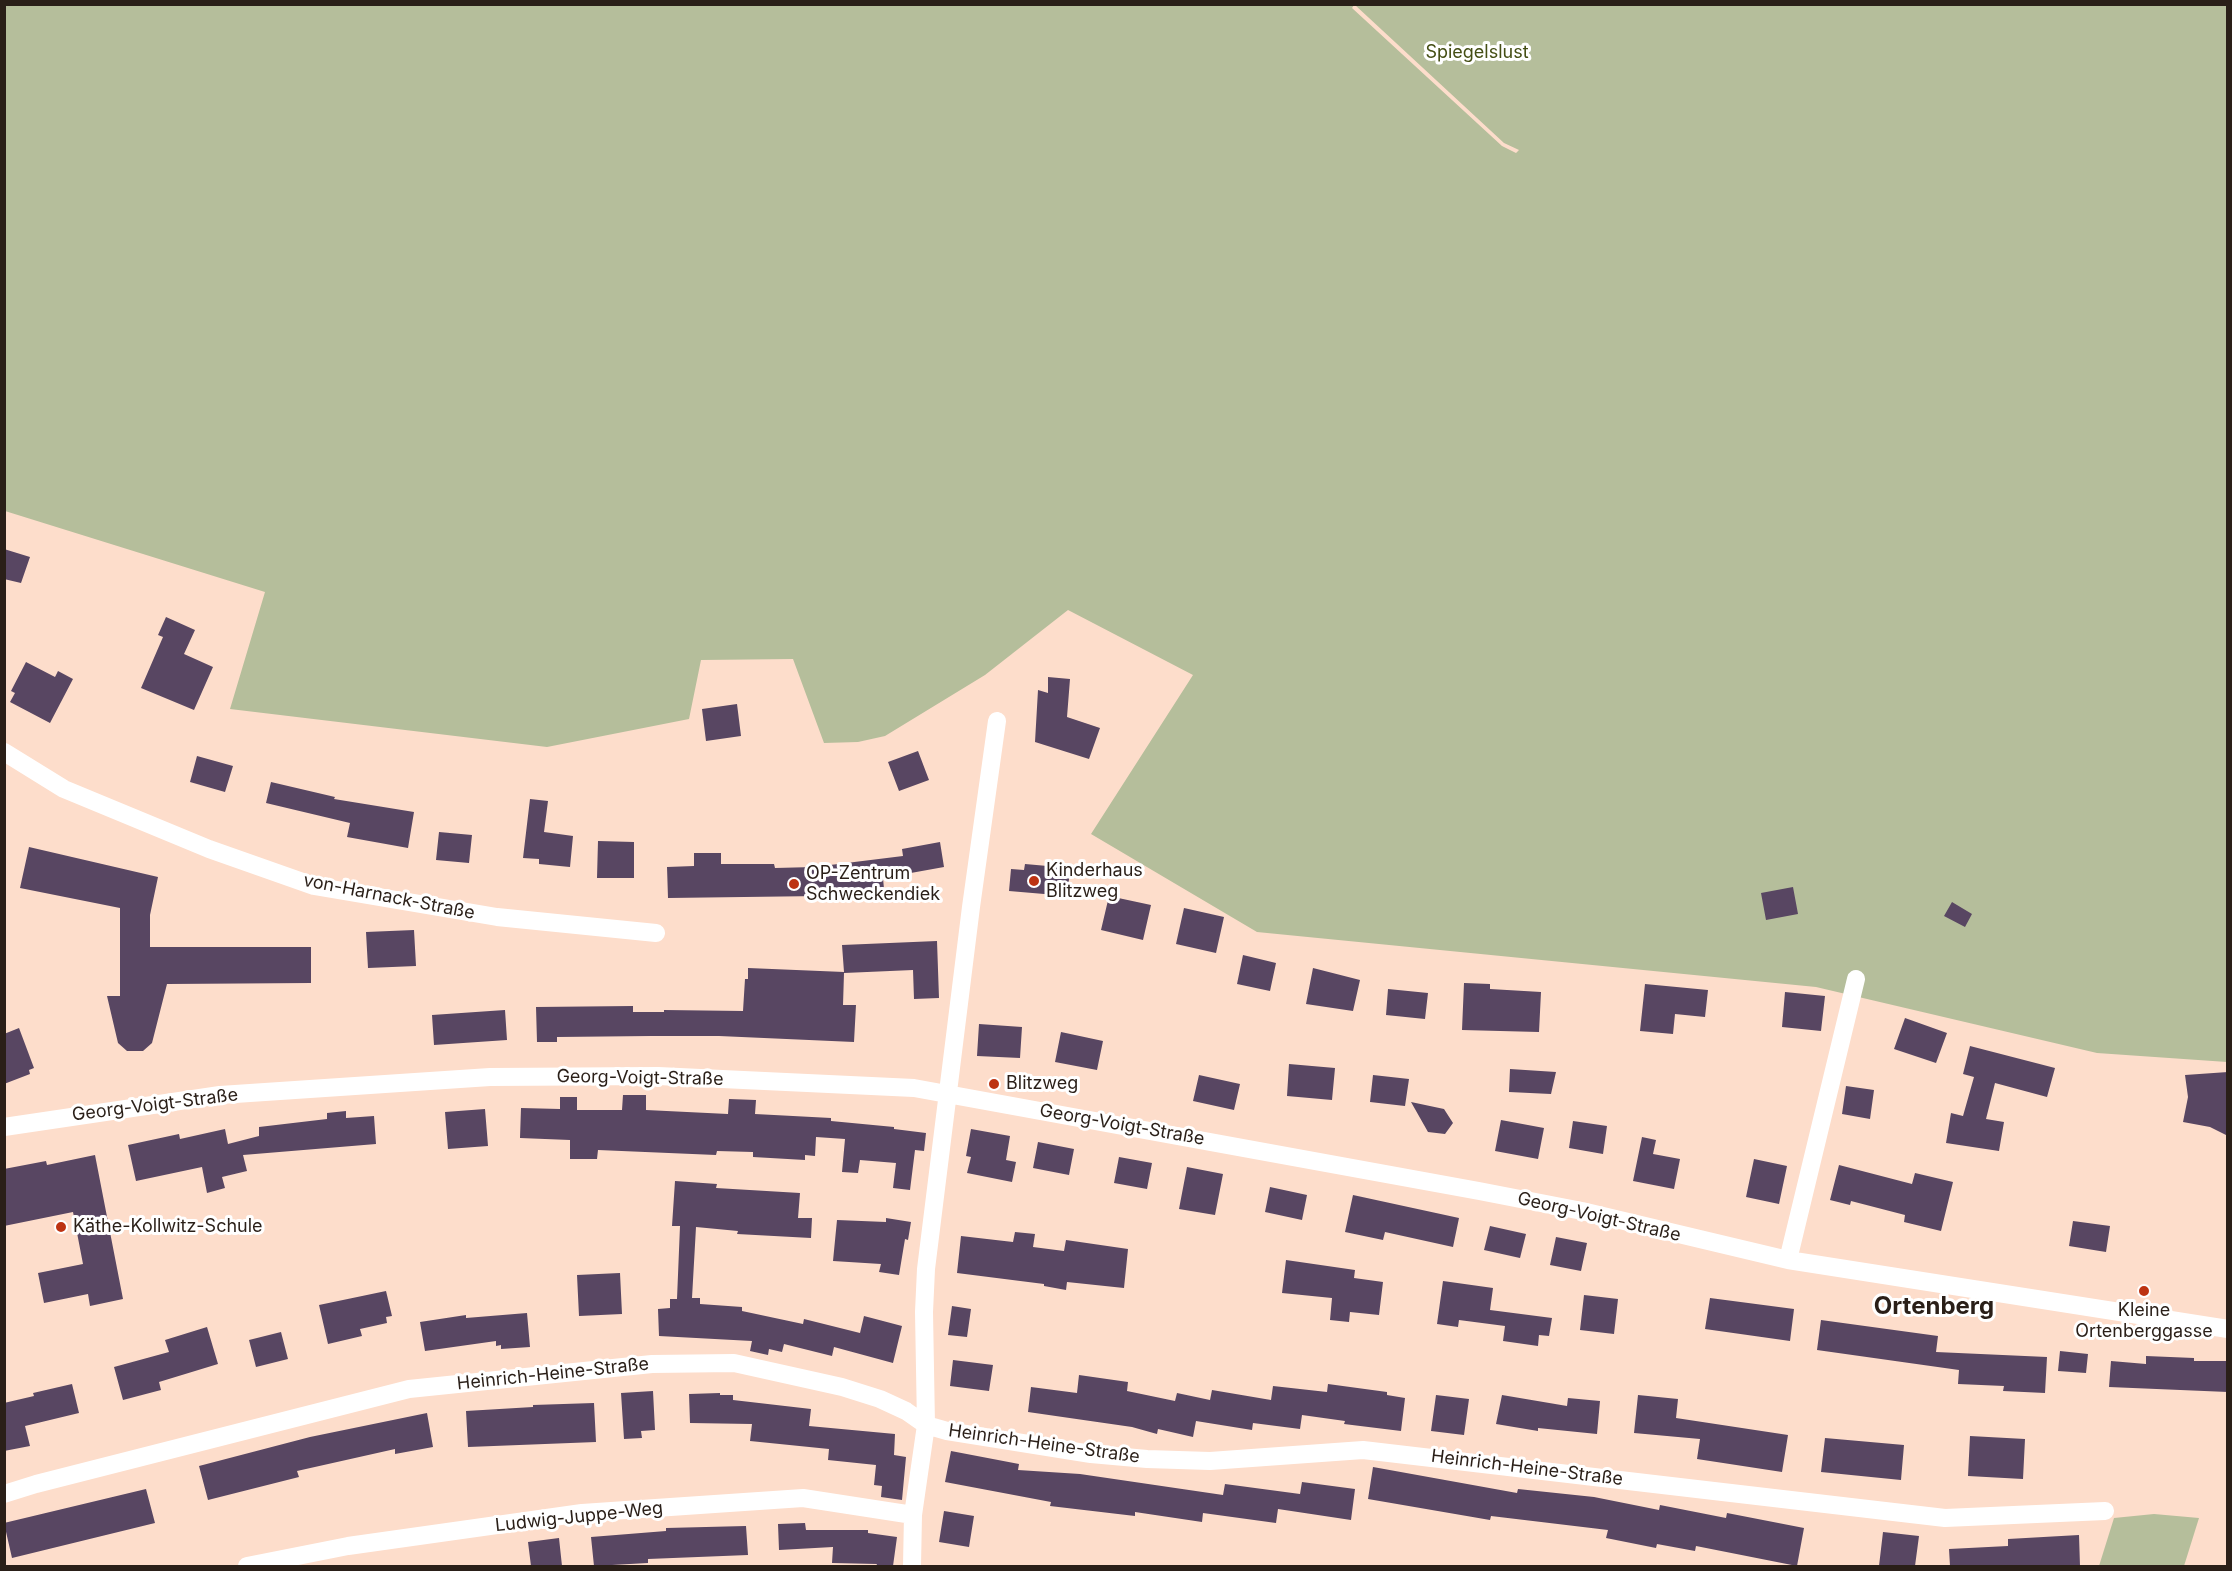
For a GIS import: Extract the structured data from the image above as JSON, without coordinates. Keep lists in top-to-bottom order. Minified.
{"streets":{"street":["von-Harnack-Straße","Georg-Voigt-Straße","Heinrich-Heine-Straße","Ludwig-Juppe-Weg"]},"districts":["Ortenberg"],"parks":["Spiegelslust"],"places":["Kinderhaus Blitzweg","OP-Zentrum Schweckendiek","Blitzweg","Käthe-Kollwitz-Schule","Kleine Ortenberggasse"]}
